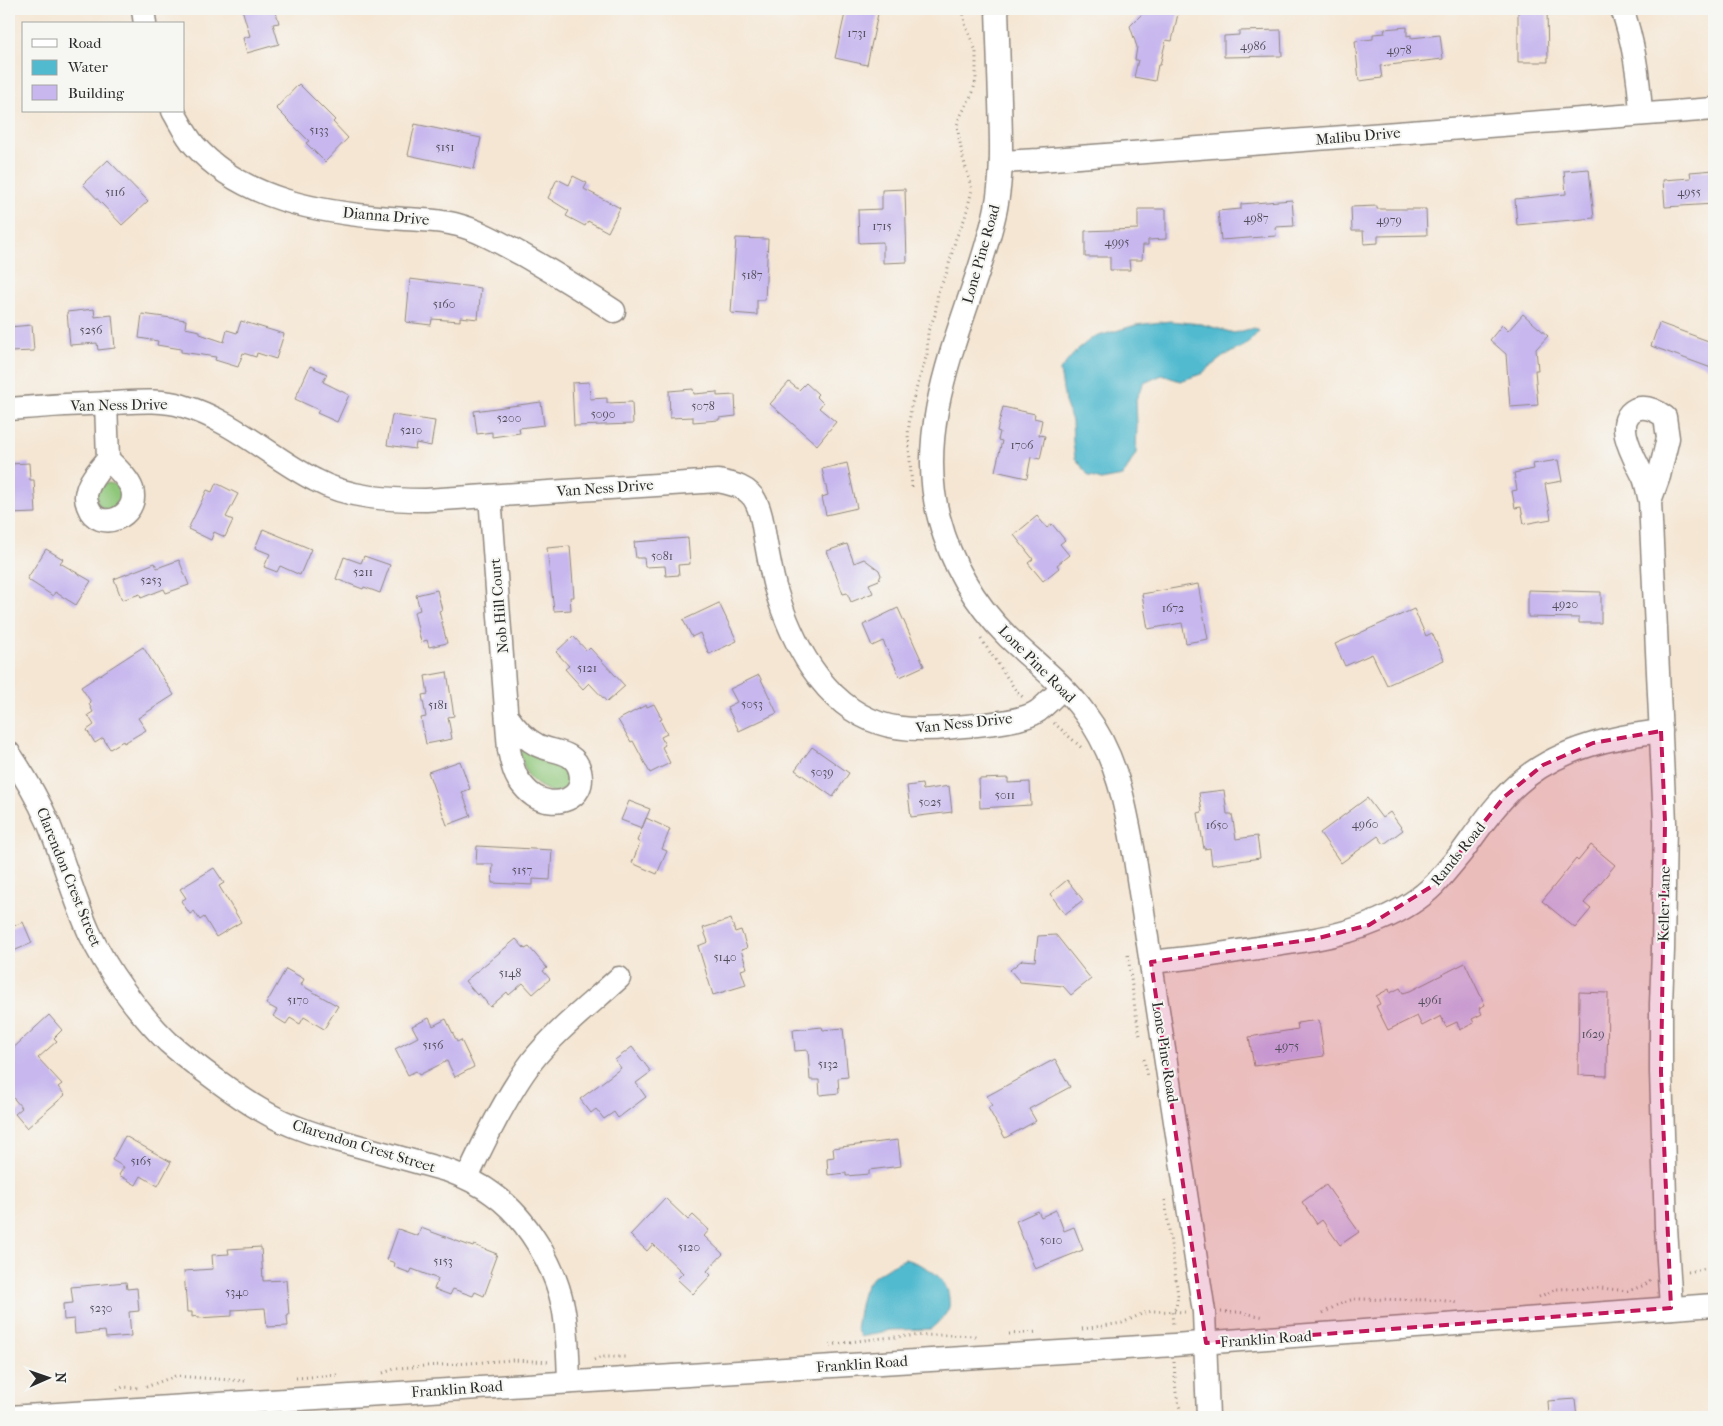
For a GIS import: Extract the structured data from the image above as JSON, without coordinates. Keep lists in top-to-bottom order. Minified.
{"streets":{"street":["Malibu Drive","Dianna Drive","Lone Pine Road","Van Ness Drive","Nob Hill Court","Rands Road","Clarendon Crest Street","Keller Lane","Franklin Road"]},"crossings":[["Malibu Drive","Lone Pine Road"],["Lone Pine Road","Van Ness Drive"],["Lone Pine Road","Rands Road"],["Lone Pine Road","Franklin Road"],["Van Ness Drive","Nob Hill Court"],["Rands Road","Keller Lane"],["Clarendon Crest Street","Franklin Road"],["Keller Lane","Franklin Road"]],"house_numbers":["1731","4986","4978","5133","5151","5116","4955","4987","4979","1715","4995","5187","5160","5256","5078","5090","5200","5210","1706","5081","5211","5253","4920","1672","5121","5053","5181","5039","5011","5025","4960","1650","5157","5140","5148","5170","4961","1629","5156","4975","5132","5165","5010","5120","5153","5340","5230"],"legend":["Road","Water","Building"],"north":"right"}
